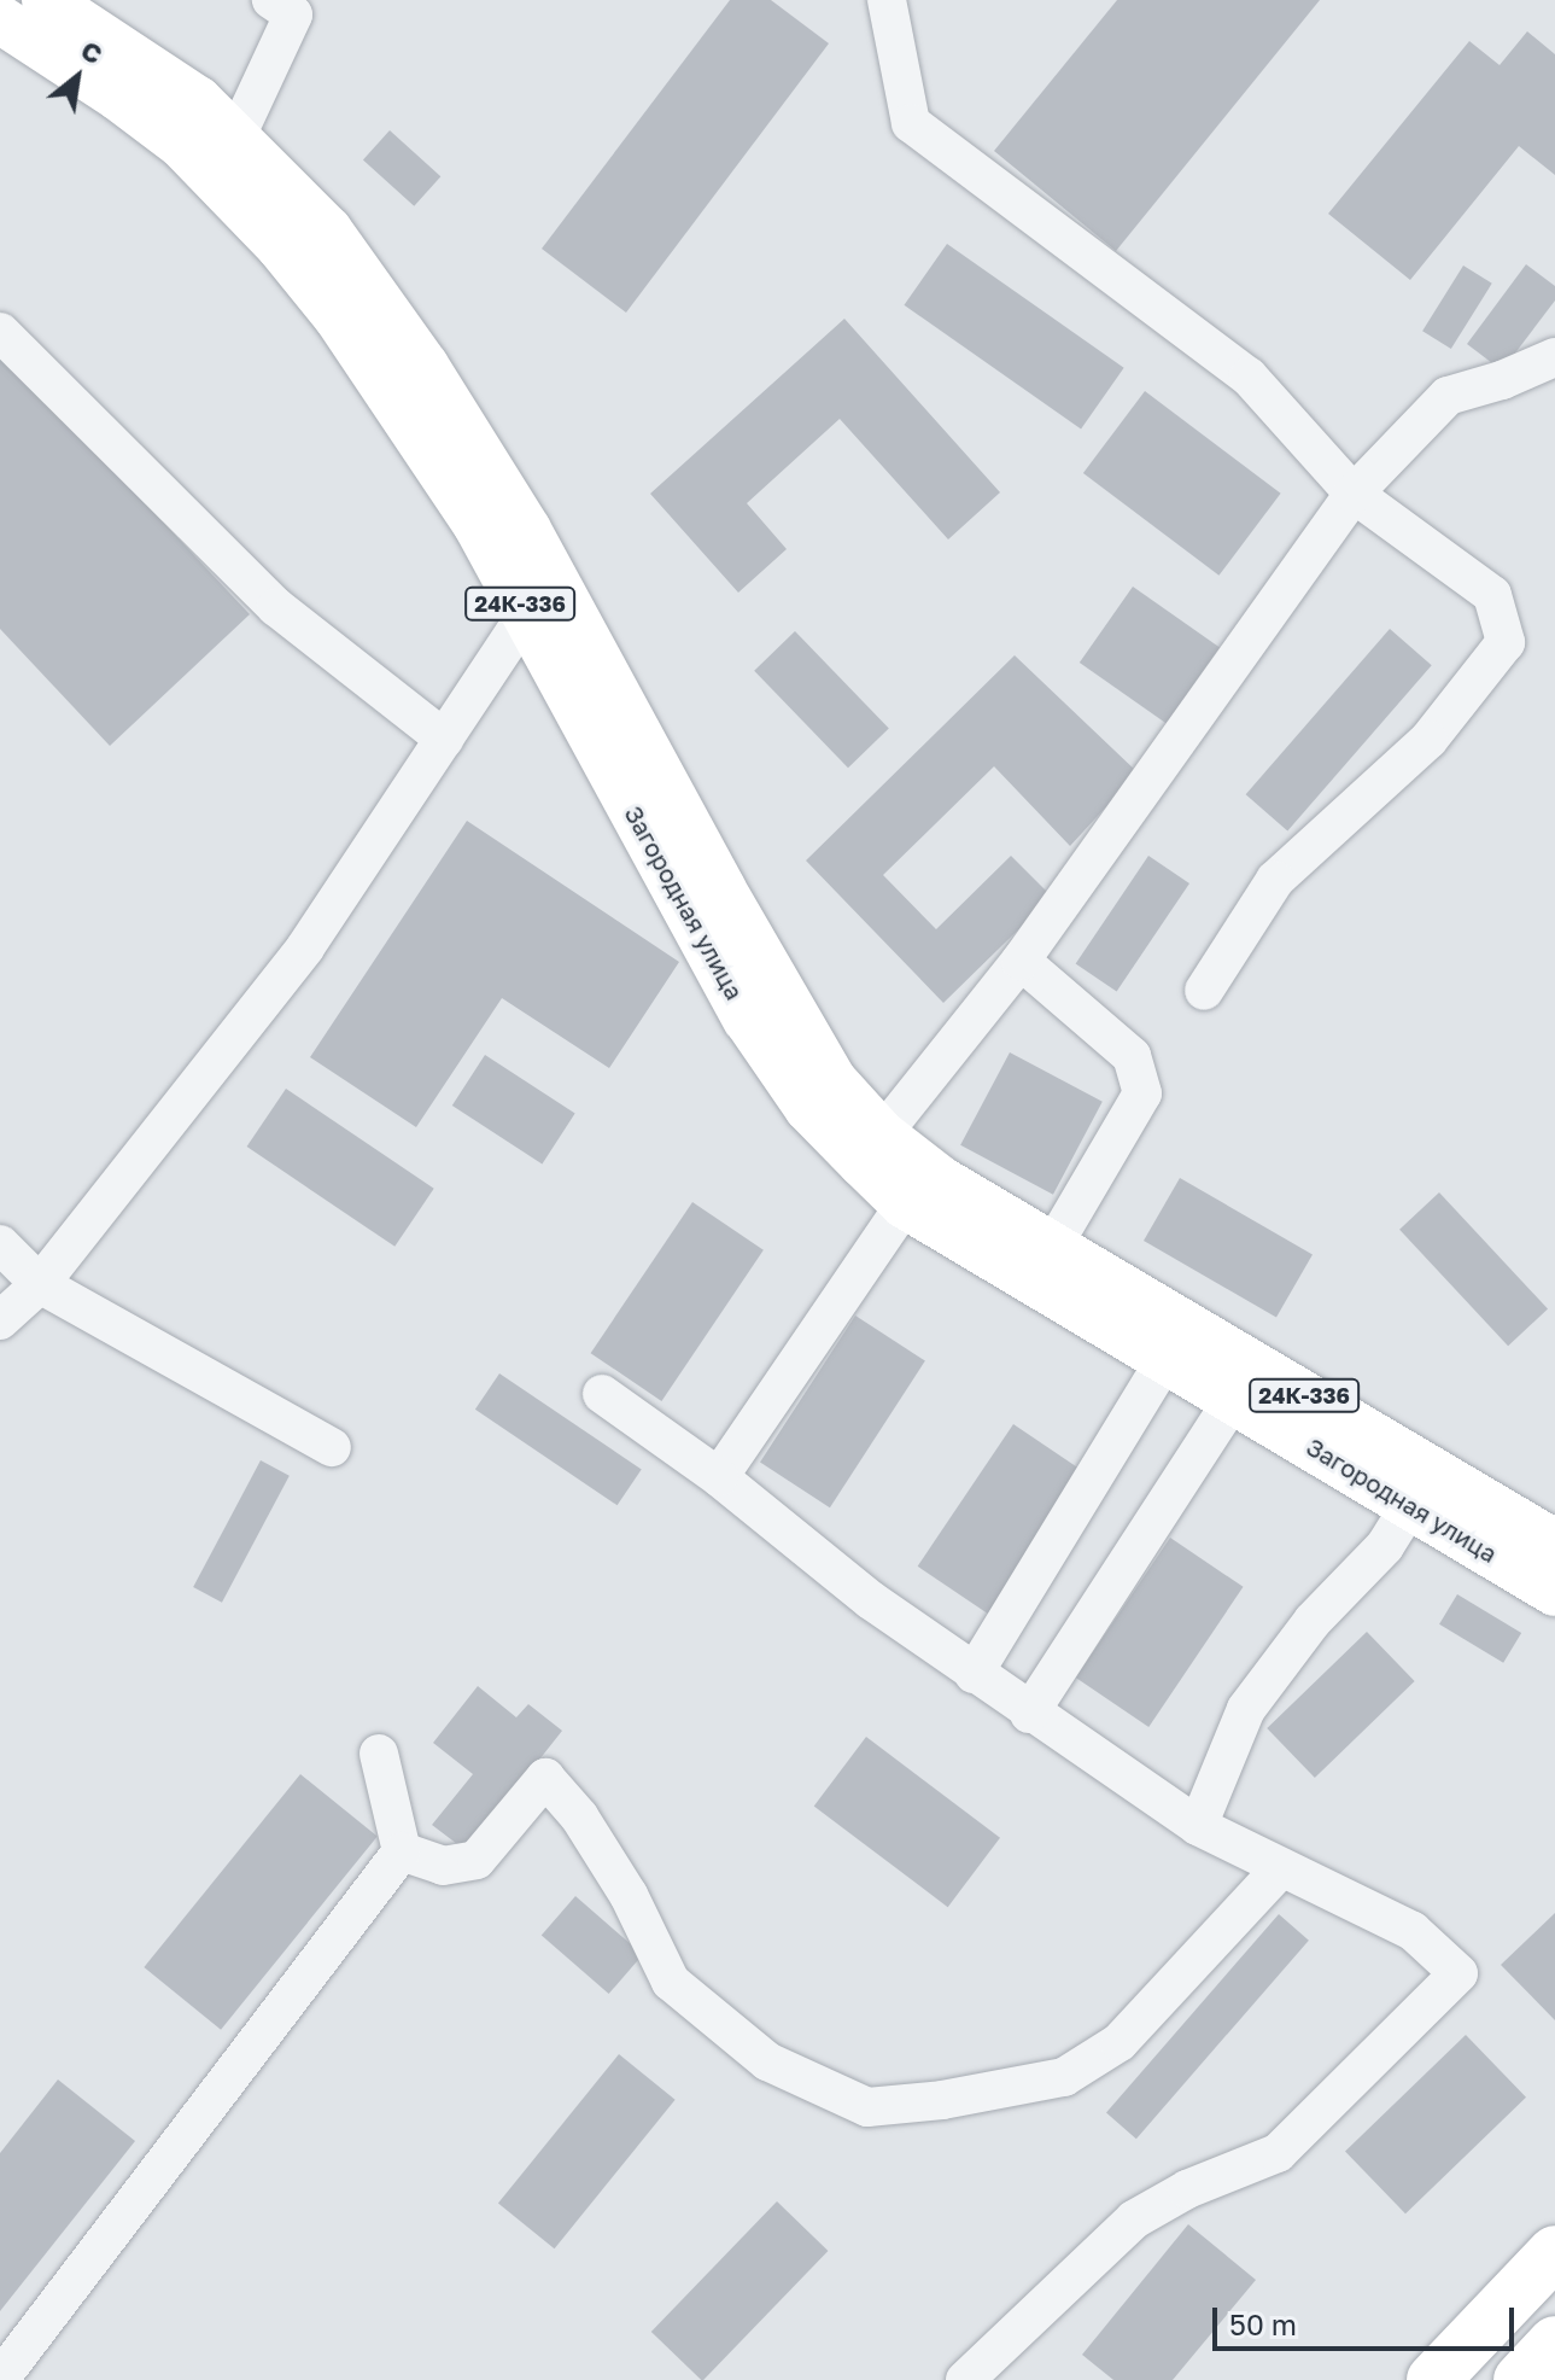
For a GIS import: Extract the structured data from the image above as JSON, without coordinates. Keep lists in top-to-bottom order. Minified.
{"streets":{"main road":["24К-336","Загородная улица"]},"scale_bar":"50 m","north":"top right"}
